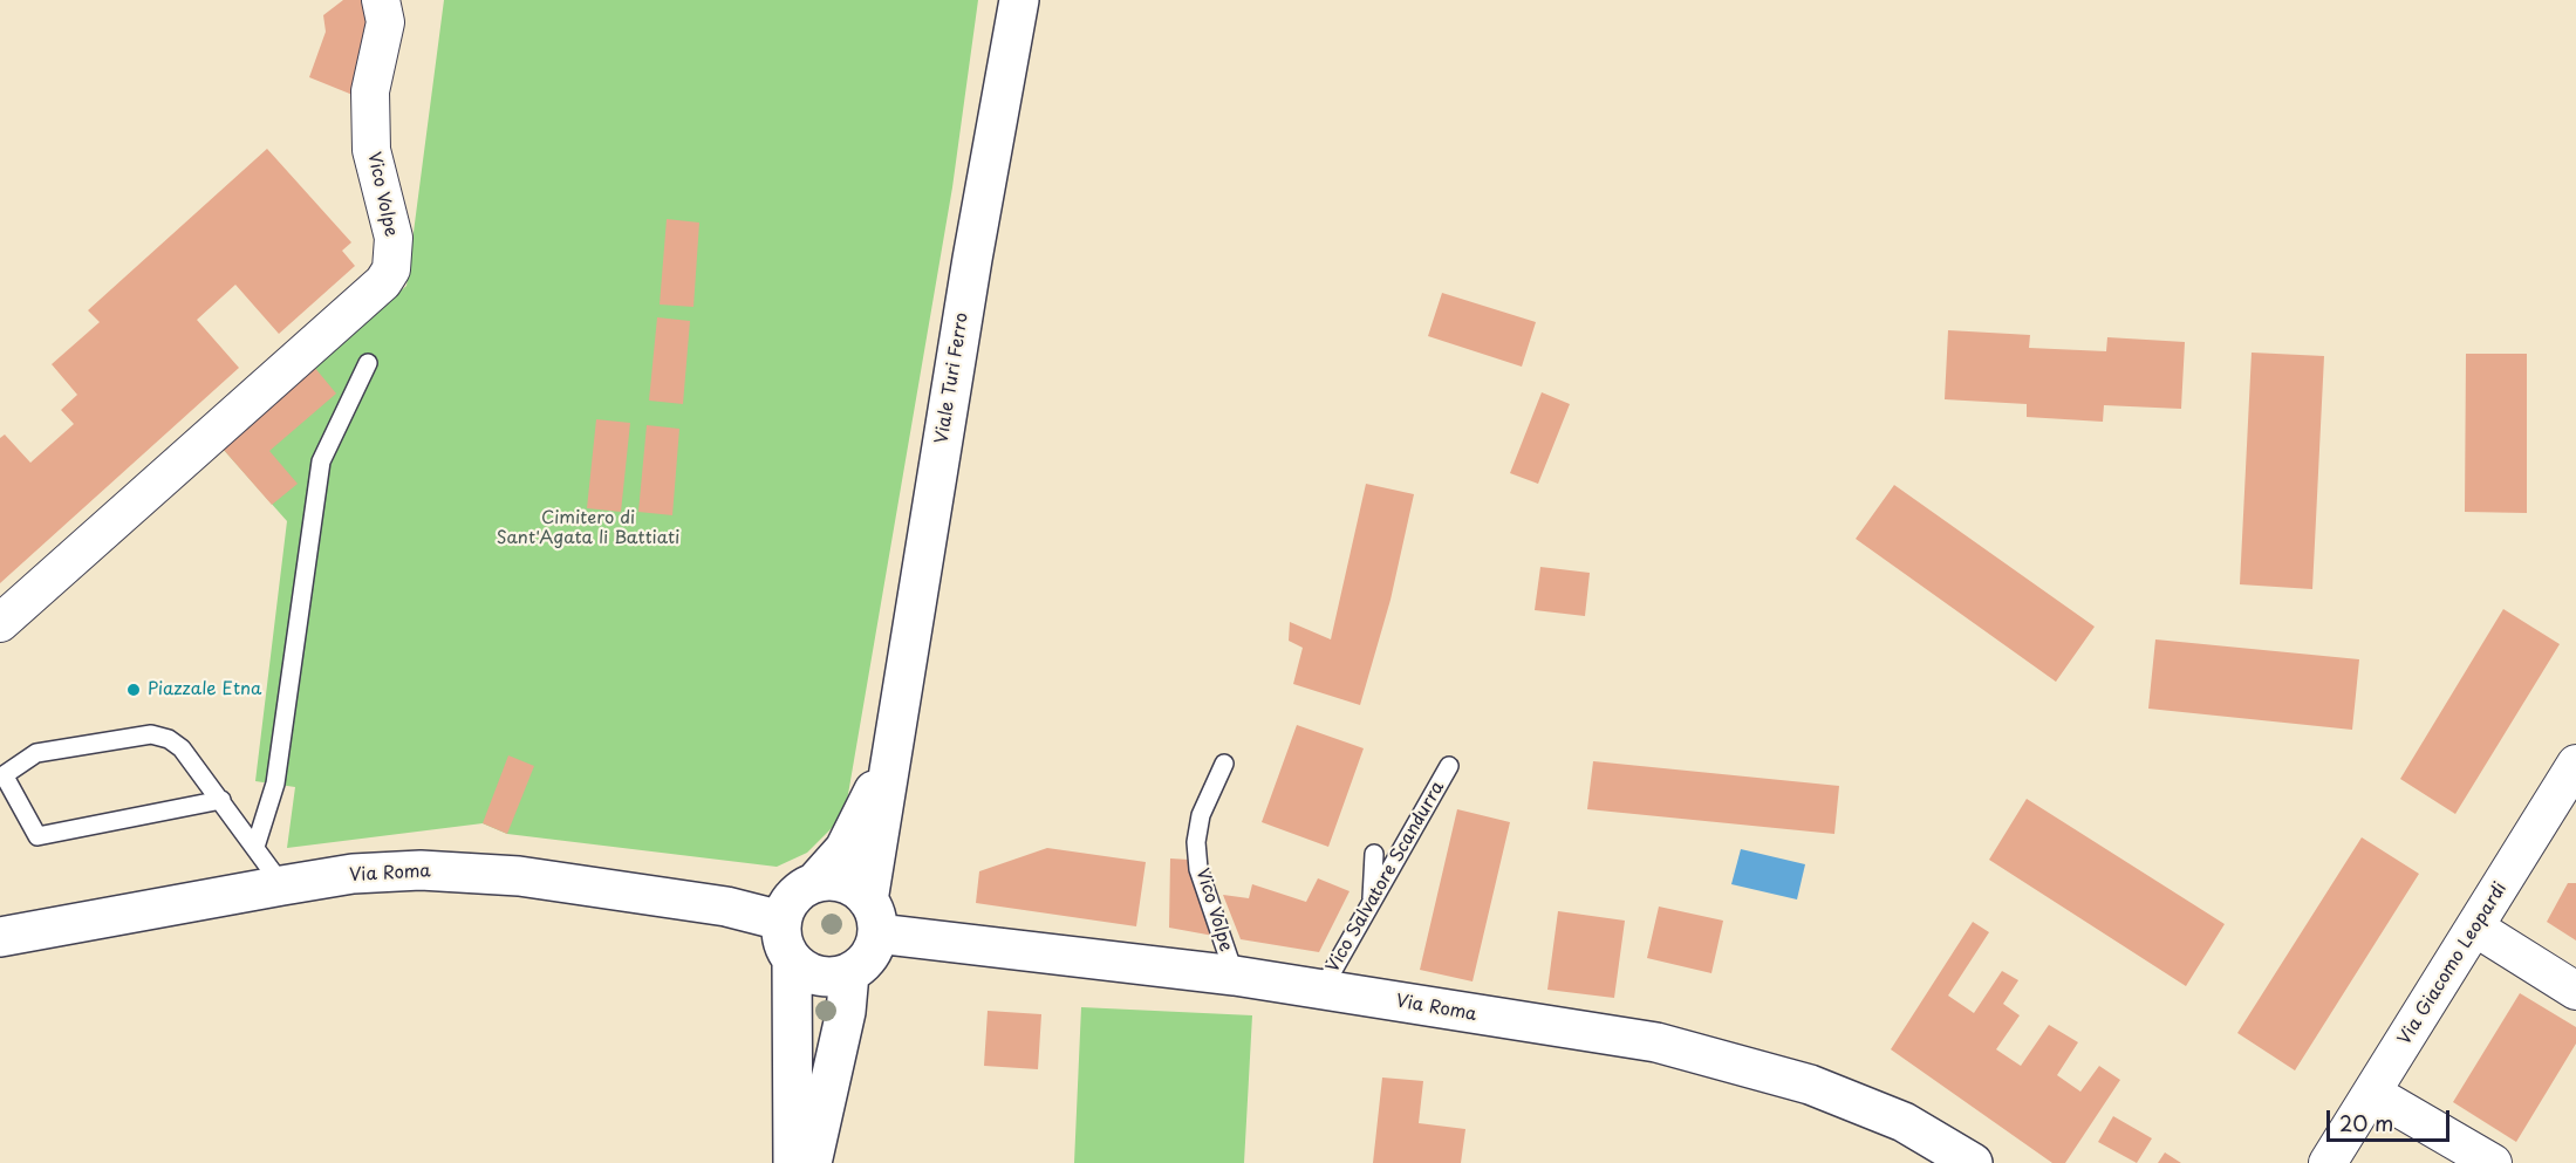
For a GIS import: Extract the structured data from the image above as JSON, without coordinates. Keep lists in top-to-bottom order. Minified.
{"streets":{"main road":["Viale Turi Ferro","Via Roma"],"street":["Vico Volpe","Via Giacomo Leopardi"],"lane":["Vico Salvatore Scandurra"]},"crossings":[["Vico Volpe","Via Roma"],["Viale Turi Ferro","Via Roma"],["Via Roma","Vico Salvatore Scandurra"]],"parks":["Cimitero di Sant'Agata li Battiati"],"places":["Piazzale Etna"],"scale_bar":"20 m"}
